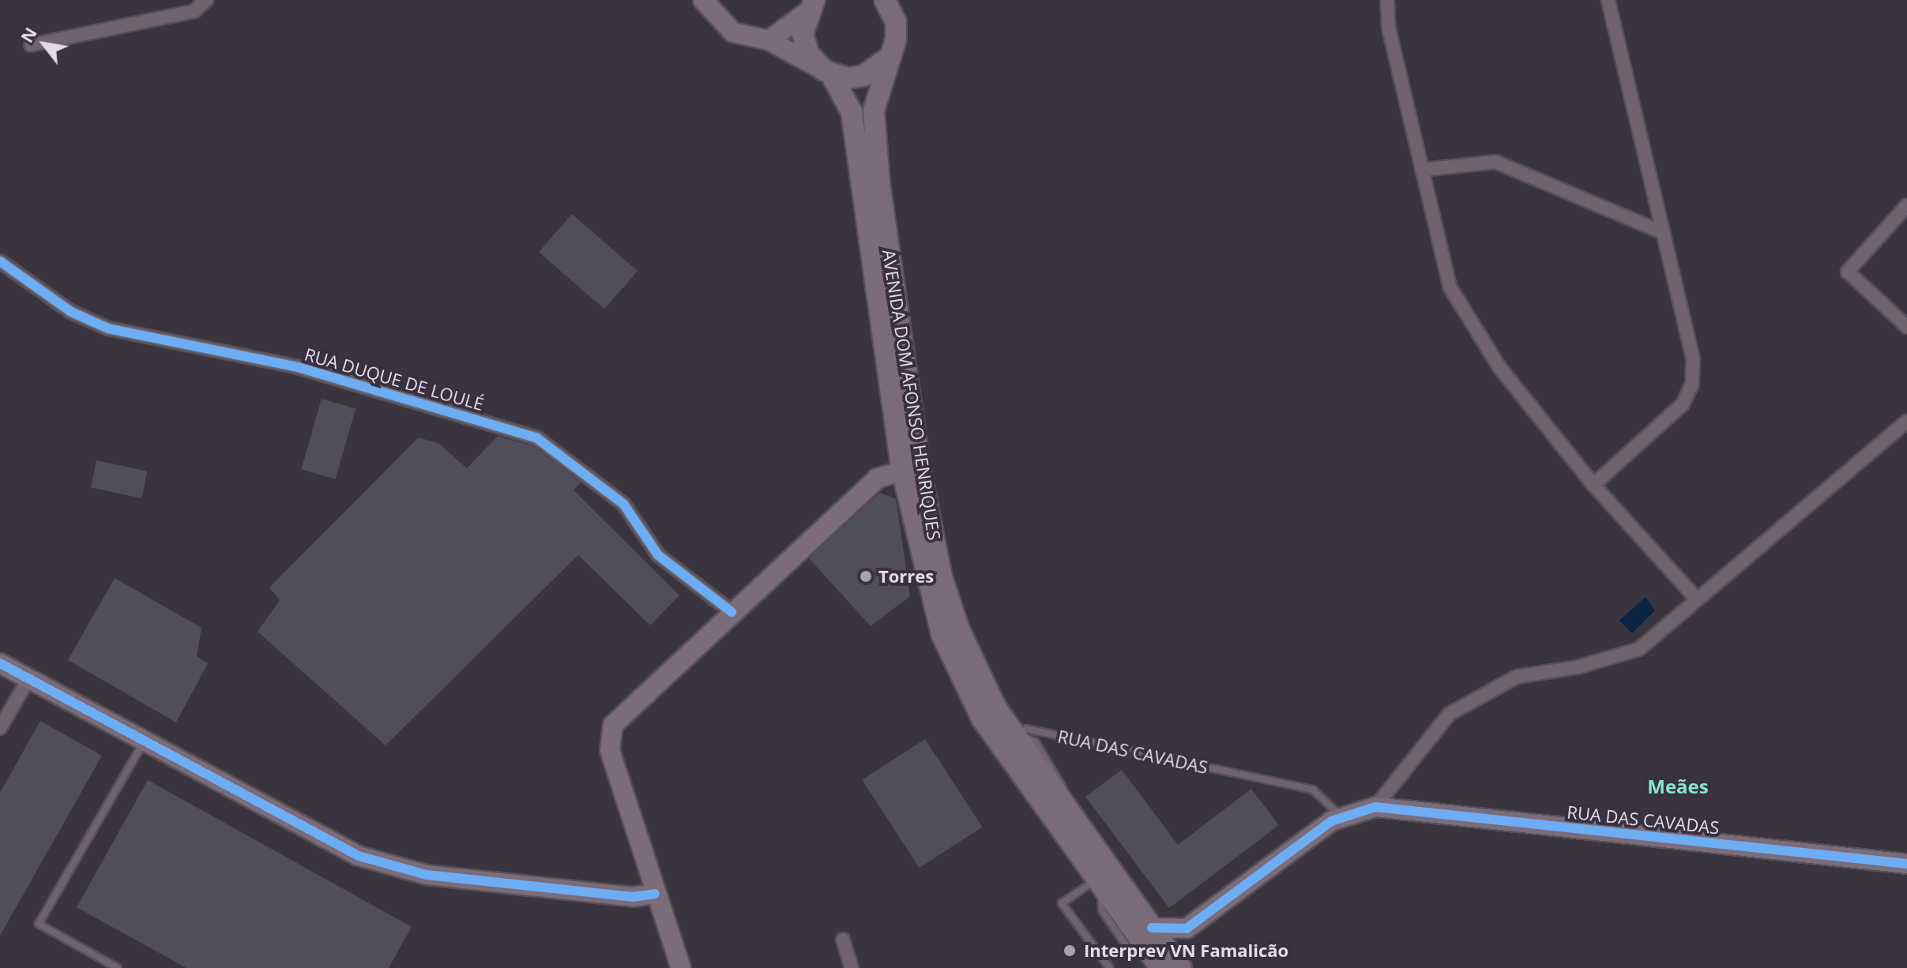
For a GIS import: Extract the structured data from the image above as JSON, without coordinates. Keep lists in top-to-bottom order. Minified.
{"streets":{"main road":["AVENIDA DOM AFONSO HENRIQUES"],"street":["RUA DUQUE DE LOULÉ","RUA DAS CAVADAS"]},"crossings":[["AVENIDA DOM AFONSO HENRIQUES","RUA DAS CAVADAS"]],"districts":["Meães"],"places":["Torres","Interprev VN Famalicão"],"north":"top left"}
